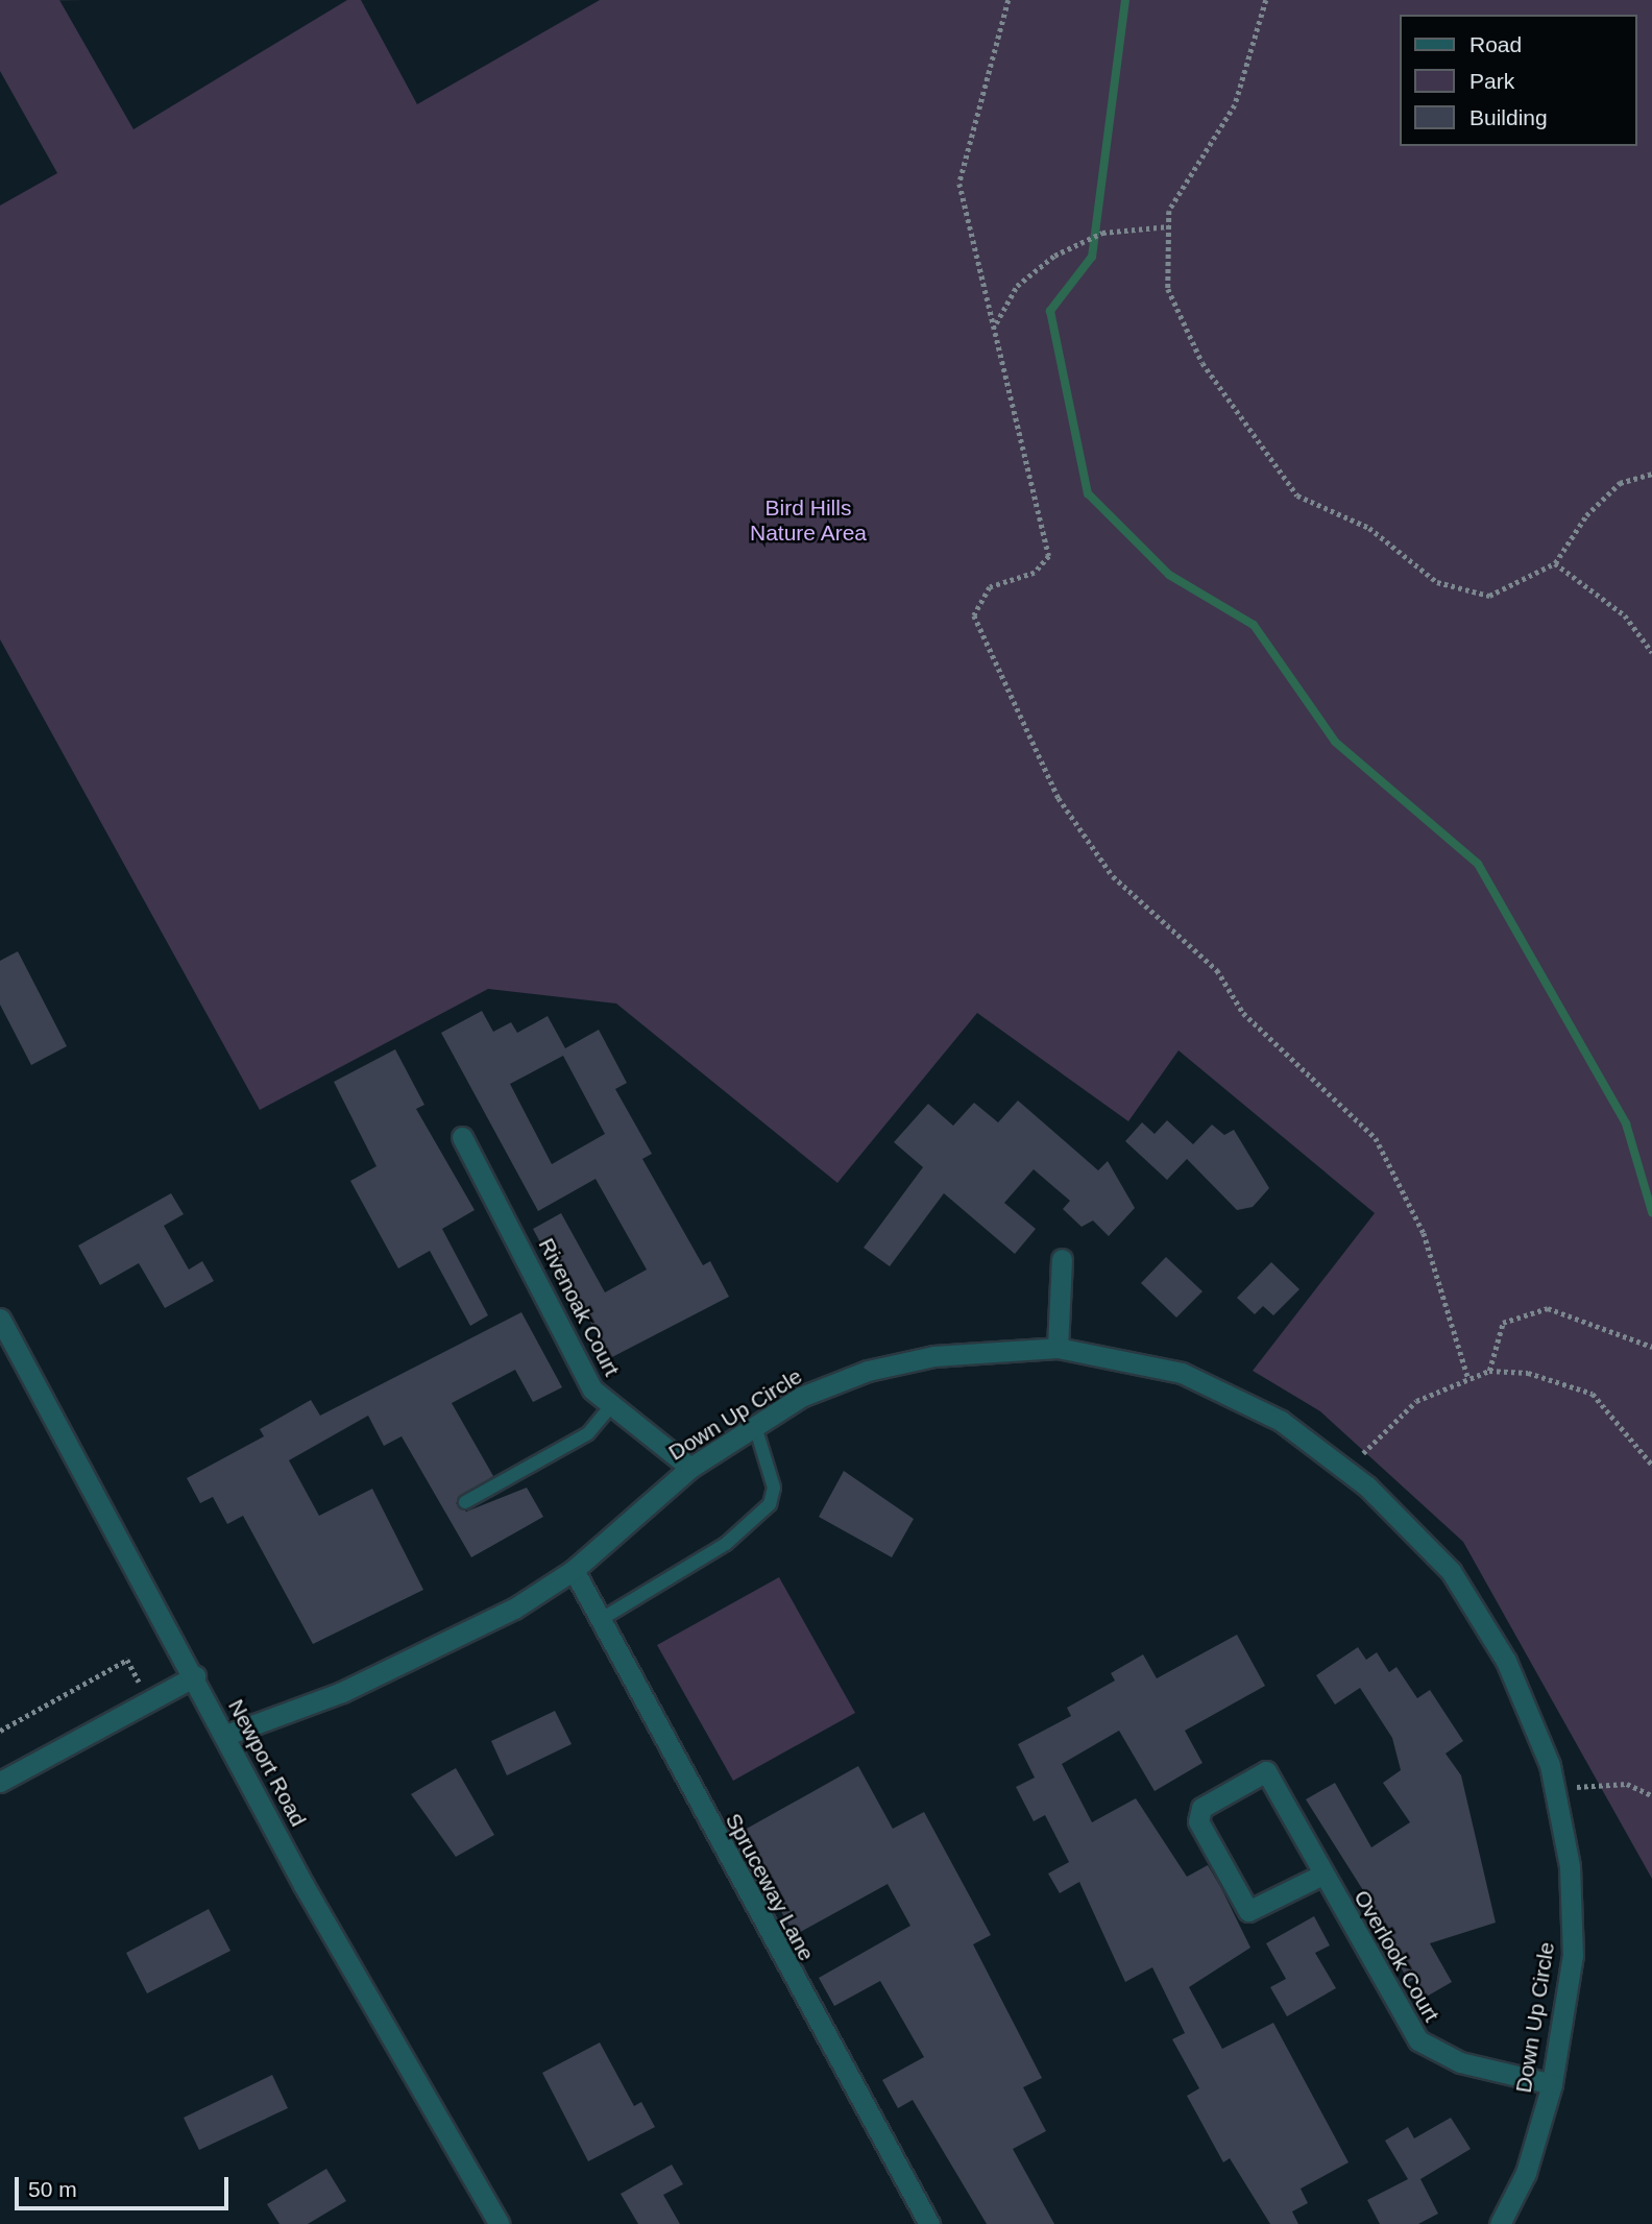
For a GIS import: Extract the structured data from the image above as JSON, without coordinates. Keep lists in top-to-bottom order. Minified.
{"streets":{"street":["Rivenoak Court","Down Up Circle","Newport Road","Spruceway Lane","Overlook Court"]},"crossings":[["Rivenoak Court","Down Up Circle"],["Down Up Circle","Newport Road"],["Down Up Circle","Spruceway Lane"],["Down Up Circle","Overlook Court"]],"parks":["Bird Hills Nature Area"],"legend":["Road","Park","Building"],"scale_bar":"50 m"}
